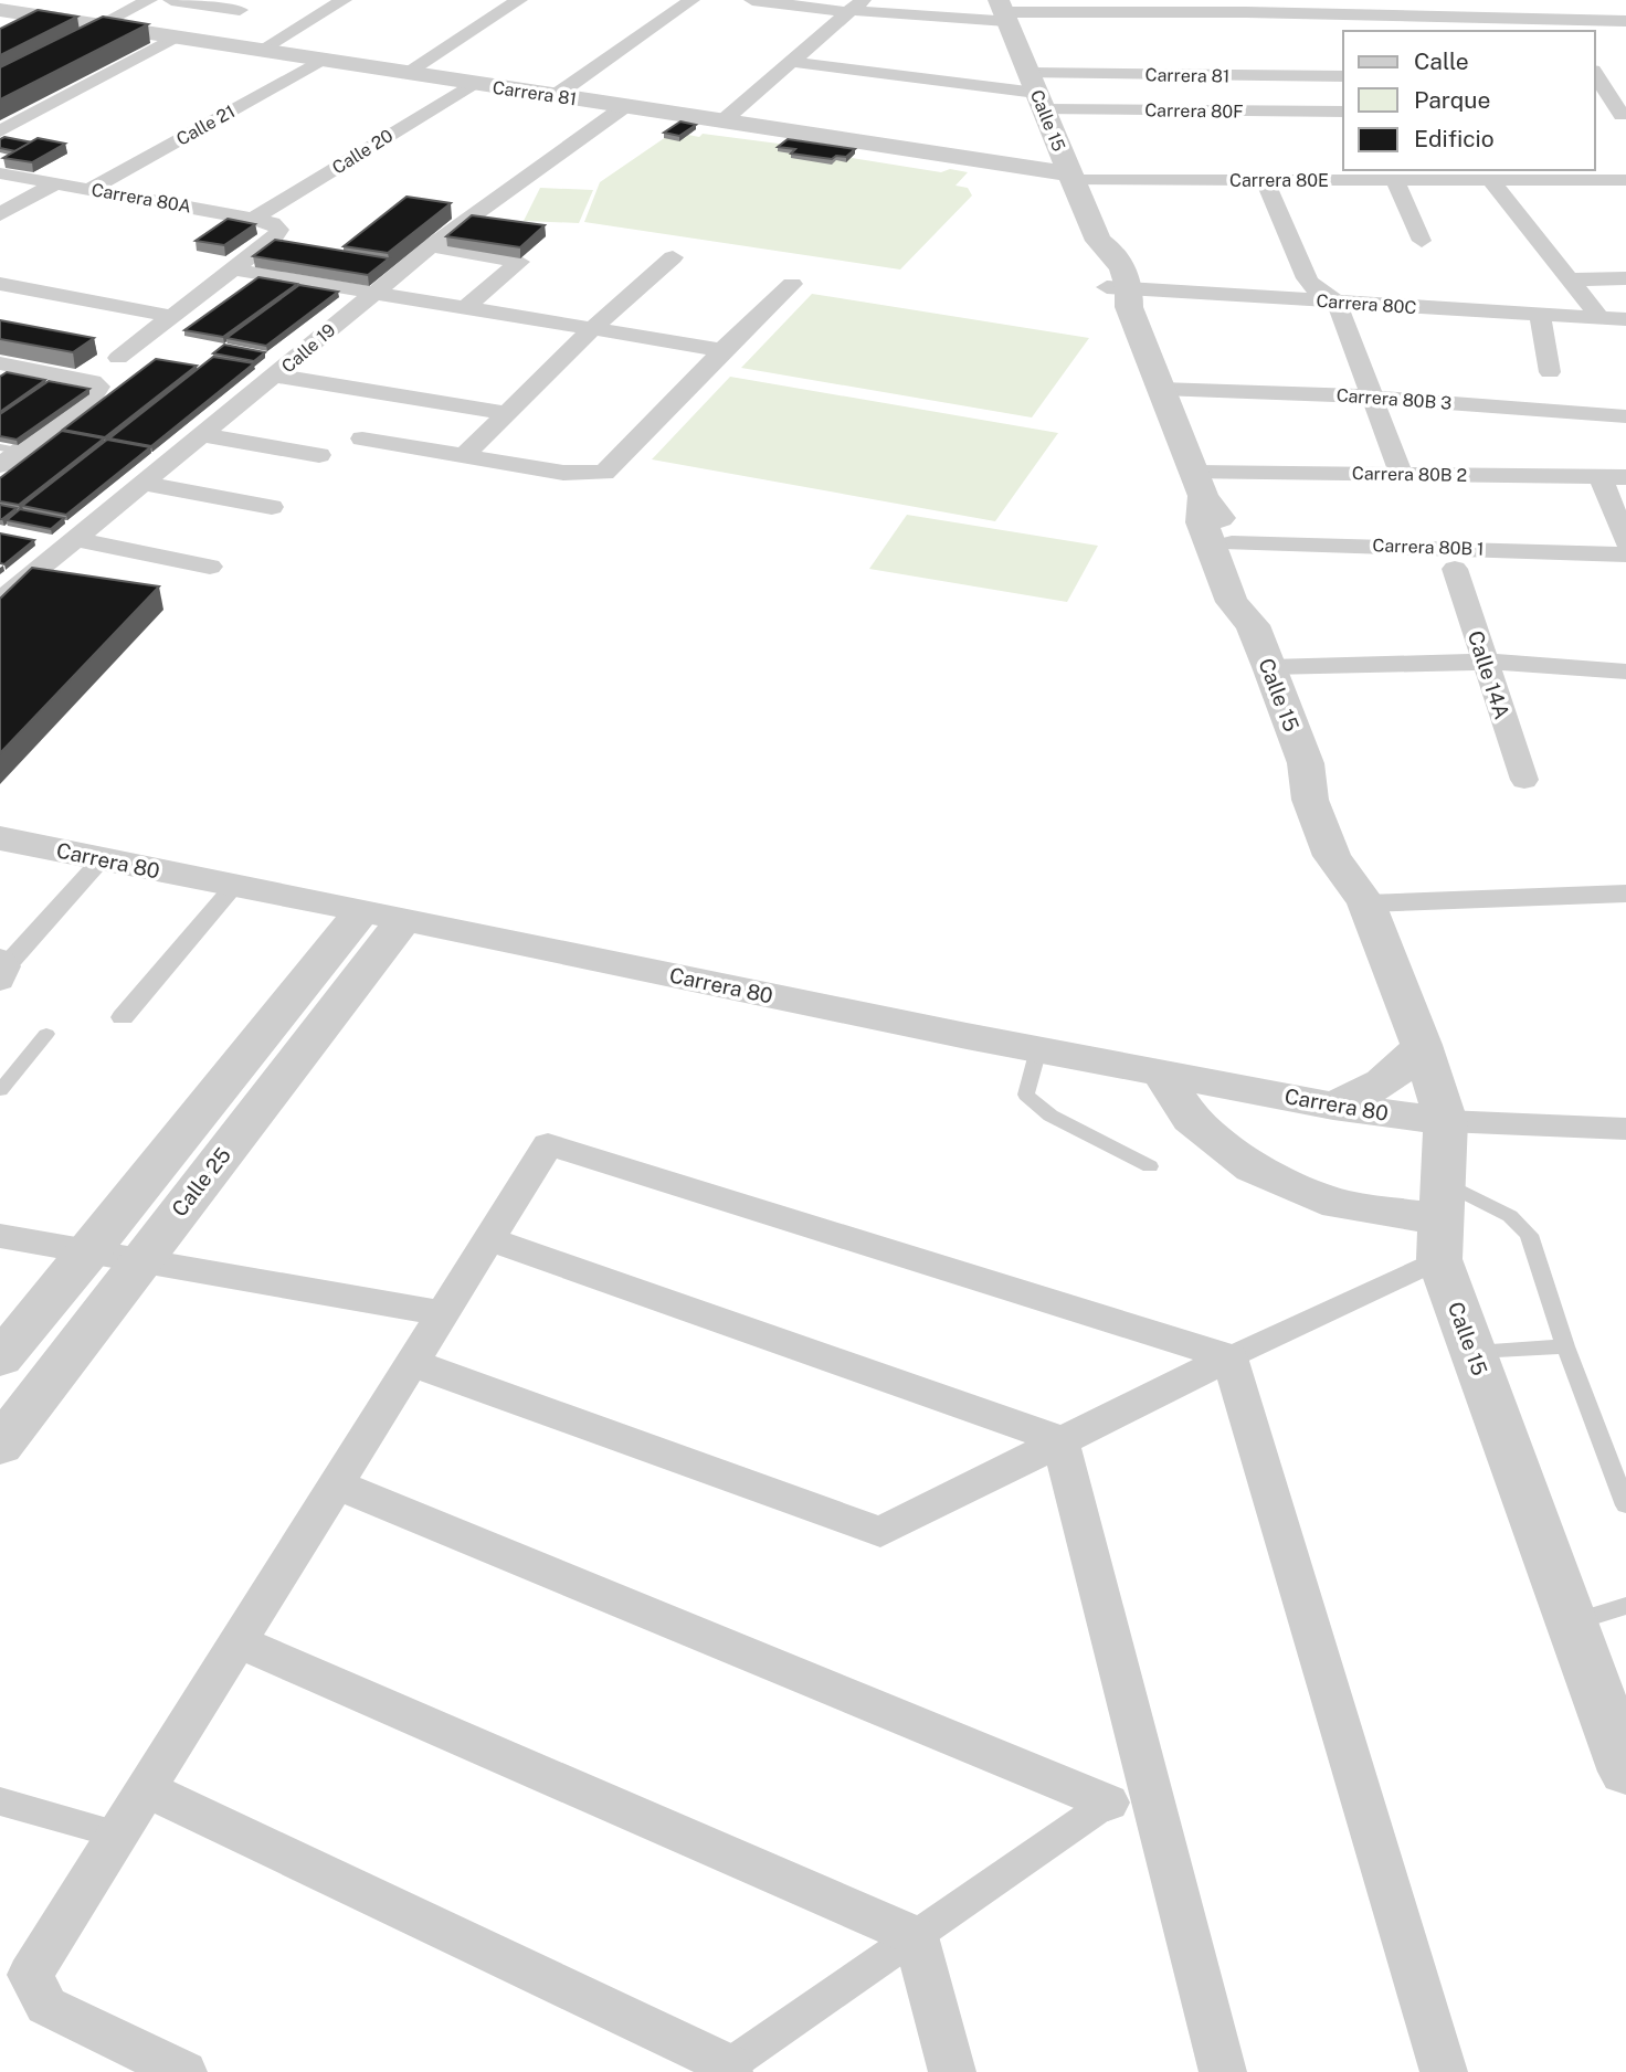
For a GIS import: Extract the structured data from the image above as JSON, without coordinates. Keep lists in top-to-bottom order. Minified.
{"streets":{"street":["Carrera 81","Carrera 80F","Calle 15","Calle 21","Calle 20","Carrera 80E","Carrera 80A","Carrera 80C","Calle 19","Carrera 80B 3","Carrera 80B 2","Carrera 80B 1","Calle 14A","Carrera 80","Calle 25"]},"crossings":[["Carrera 81","Carrera 80F"],["Carrera 81","Calle 15"],["Carrera 81","Calle 21"],["Carrera 81","Calle 20"],["Carrera 81","Carrera 80E"],["Carrera 81","Calle 19"],["Carrera 80F","Calle 15"],["Calle 15","Carrera 80E"],["Calle 15","Carrera 80C"],["Calle 15","Carrera 80B 3"],["Calle 15","Carrera 80B 2"],["Calle 15","Carrera 80B 1"],["Calle 15","Carrera 80"],["Calle 21","Carrera 80A"],["Calle 20","Carrera 80A"],["Carrera 80","Calle 25"]],"legend":["Calle","Parque","Edificio"]}
